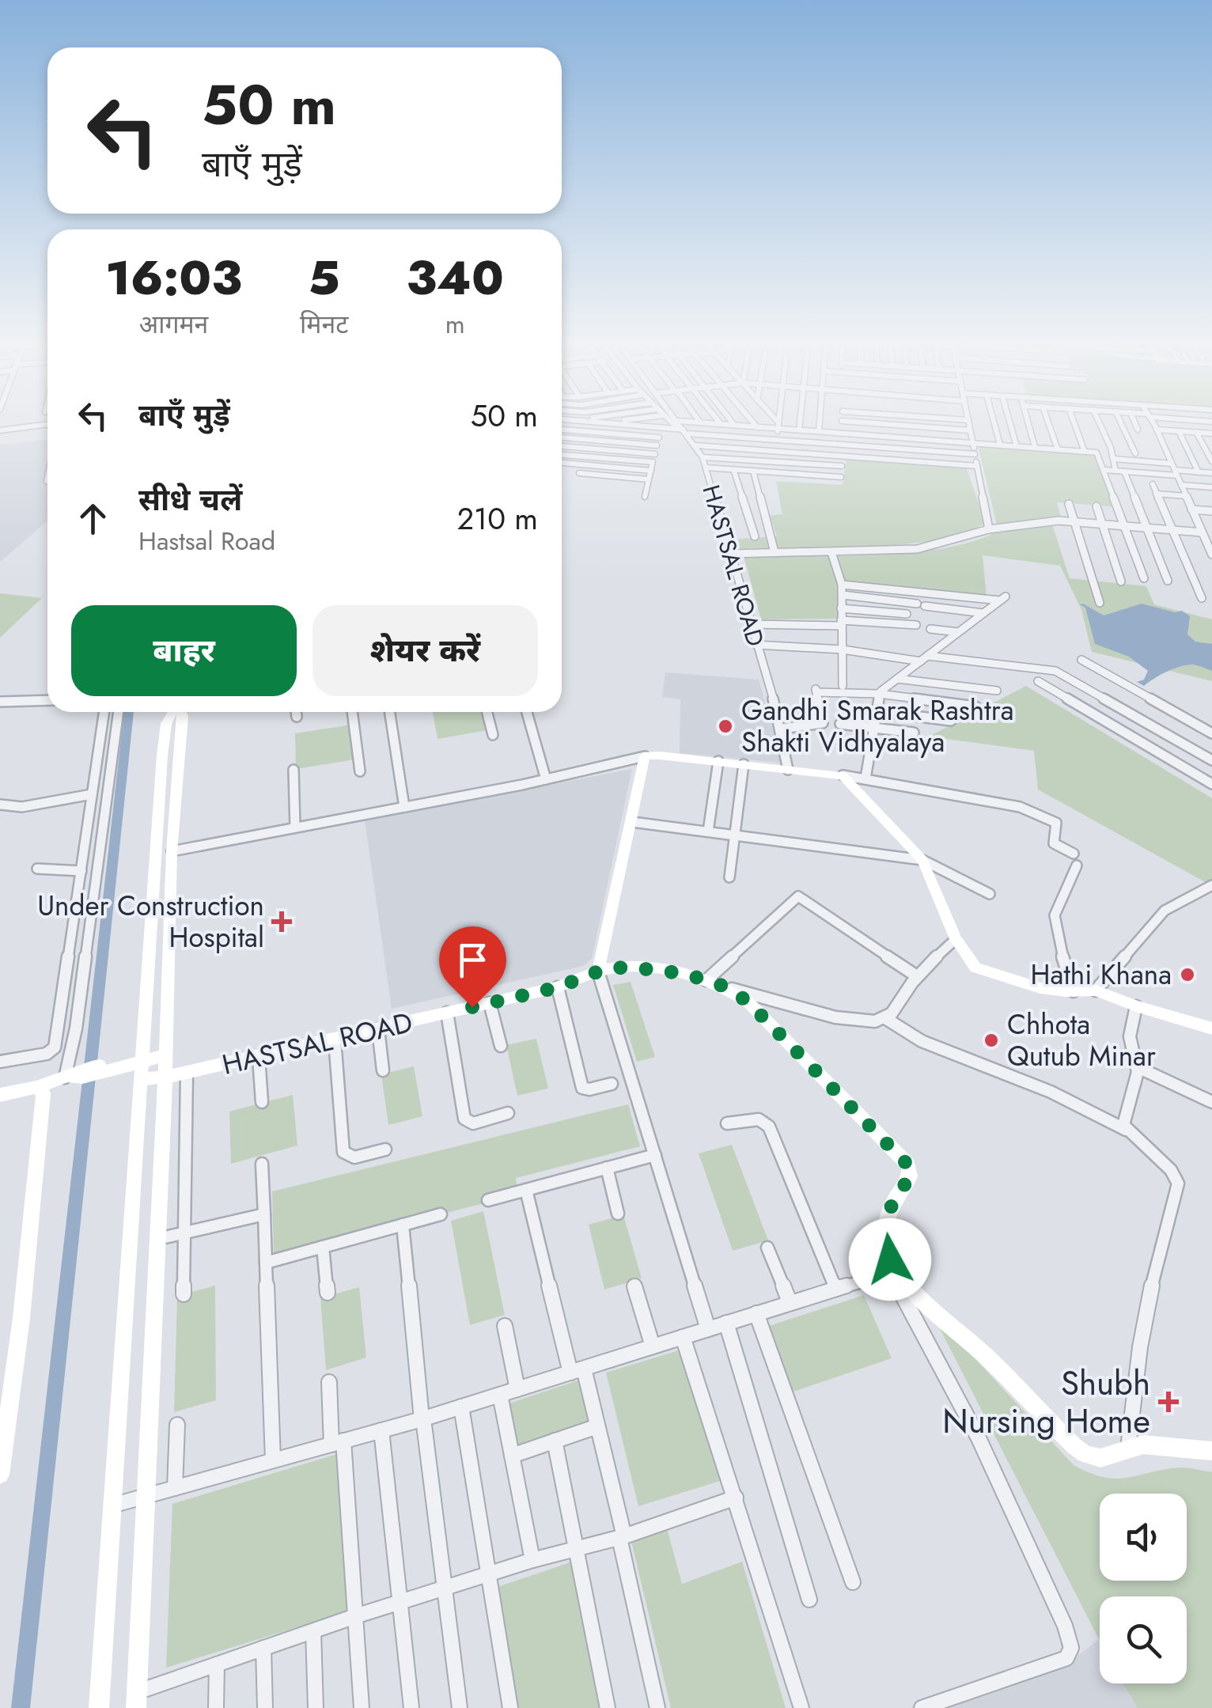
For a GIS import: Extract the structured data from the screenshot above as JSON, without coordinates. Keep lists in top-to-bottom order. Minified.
{"streets":{"street":["HASTSAL ROAD"]},"places":{"other":["Gandhi Smarak Rashtra Shakti Vidhyalaya","Hathi Khana","Chhota Qutub Minar"],"health":["Under Construction Hospital","Shubh Nursing Home"]},"page":{"turn":["50 m","बाएँ मुड़ें"],"eta":["16:03","आगमन","5","मिनट","340","m"],"list":[{"name":"बाएँ मुड़ें","value":"50 m"},{"name":"सीधे चलें","note":"Hastsal Road","value":"210 m"}],"buttons":["बाहर","शेयर करें"]}}
